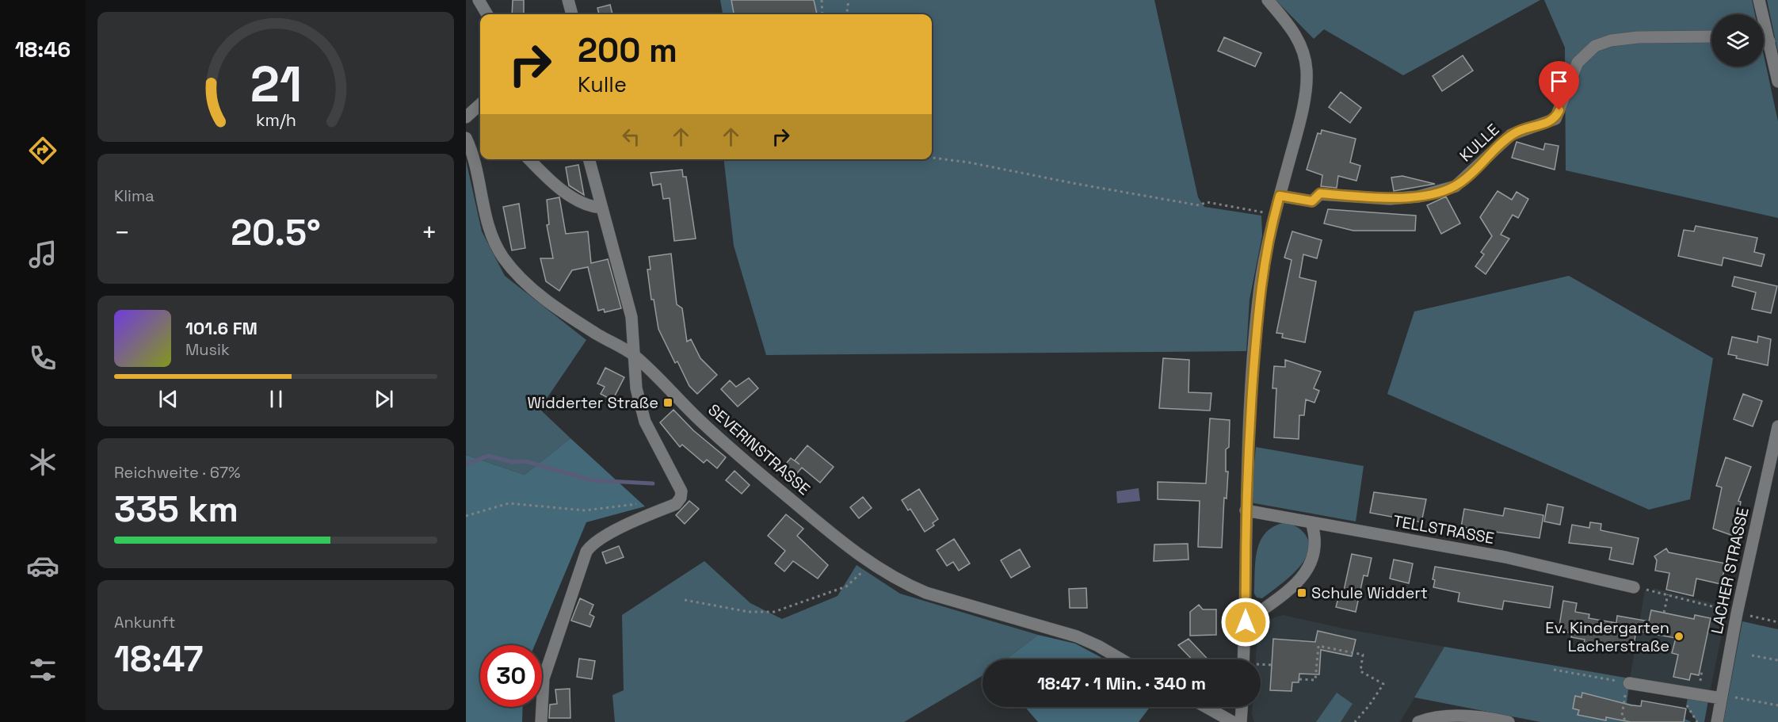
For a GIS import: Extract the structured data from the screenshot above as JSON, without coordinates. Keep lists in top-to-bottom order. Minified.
{"streets":{"street":["KULLE","SEVERINSTRASSE","TELLSTRASSE","LACHER STRASSE"]},"places":{"transit":["Widderter Straße","Schule Widdert"],"other":["Ev. Kindergarten Lacherstraße"]},"page":{"tabs":"18:46","turn":["200 m","Kulle"],"tile":["Klima",["Reichweite · 67%","335 km"],["Ankunft","18:47"]],"heat":["−","20.5°","+"],"song":["101.6 FM","Musik"],"limit":"30","trip":"18:47 · 1 Min. · 340 m","gauge":["21","km/h"]}}
